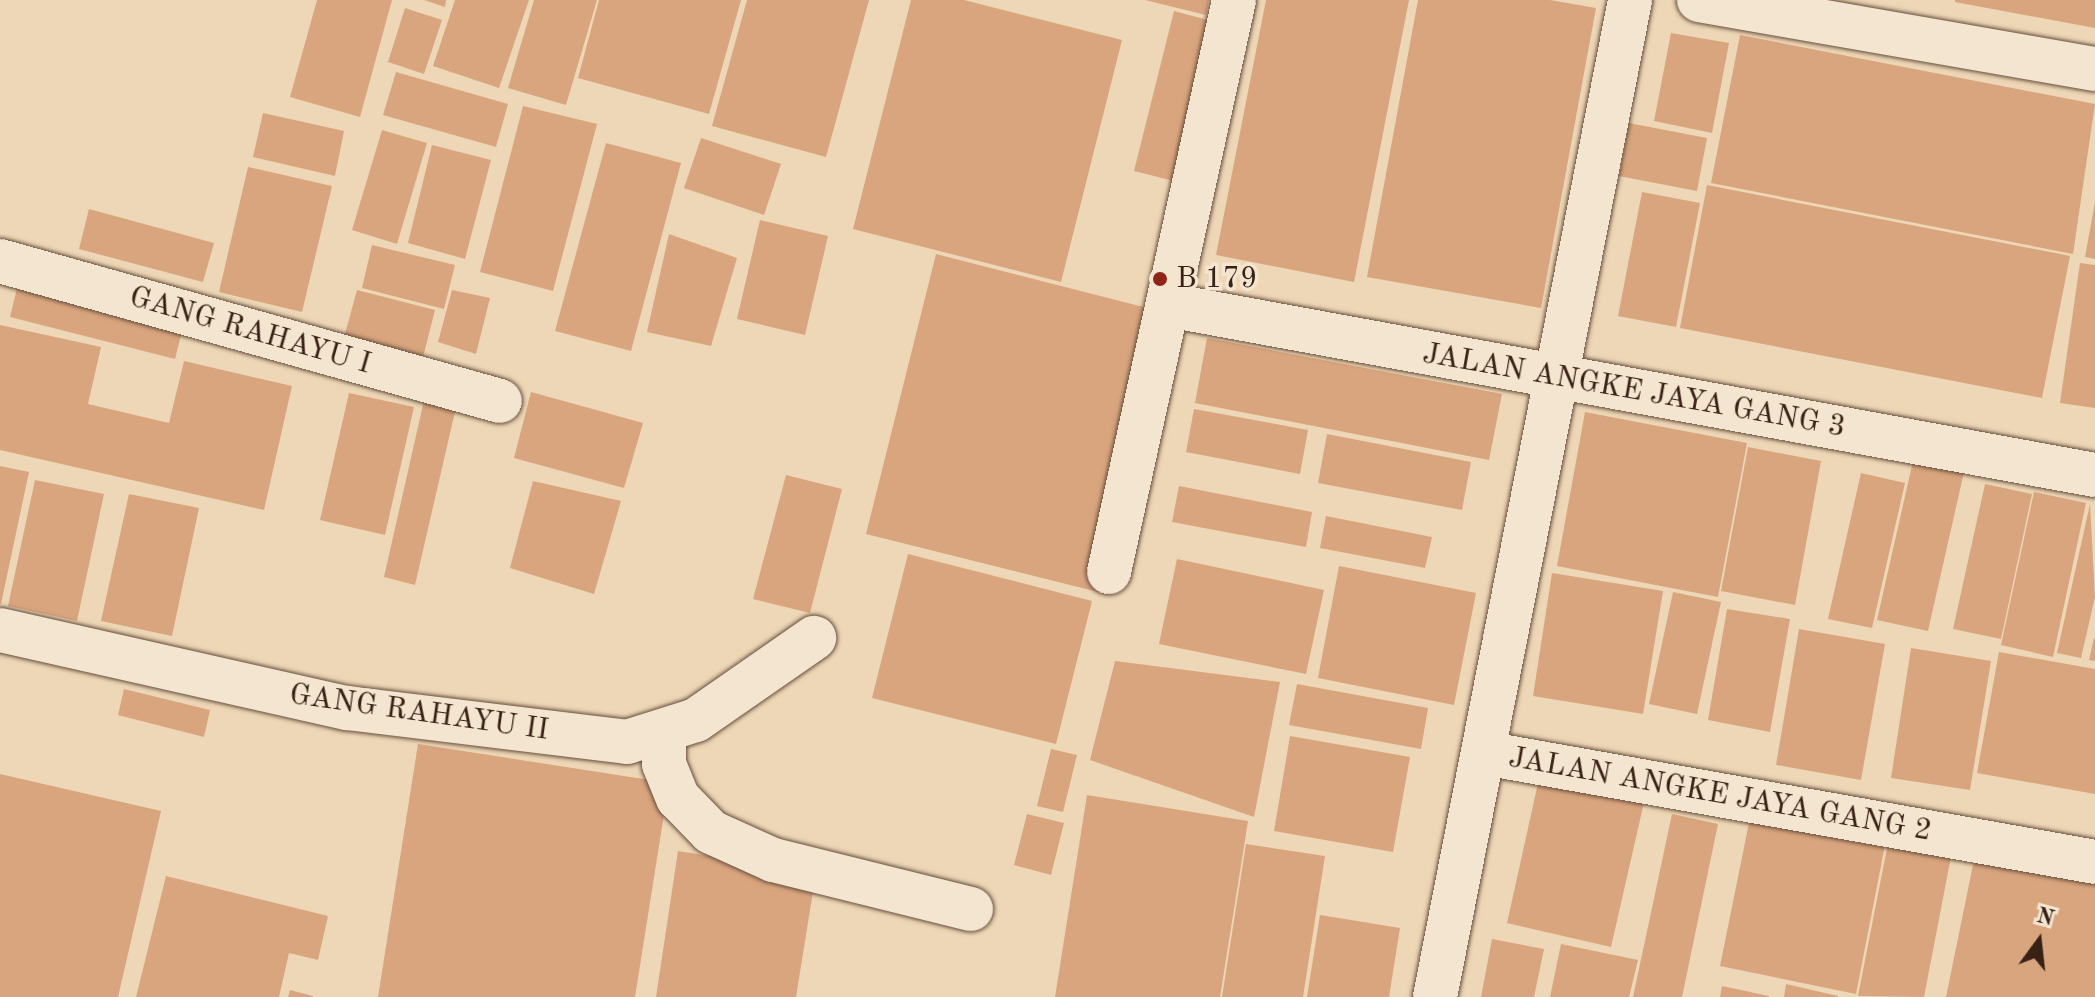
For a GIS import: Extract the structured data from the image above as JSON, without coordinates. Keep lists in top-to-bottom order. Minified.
{"streets":{"street":["GANG RAHAYU I","JALAN ANGKE JAYA GANG 3","GANG RAHAYU II","JALAN ANGKE JAYA GANG 2"]},"crossings":[["JALAN ANGKE JAYA GANG 3","JALAN ANGKE JAYA GANG 2"]],"places":["B 179"],"north":"top"}
